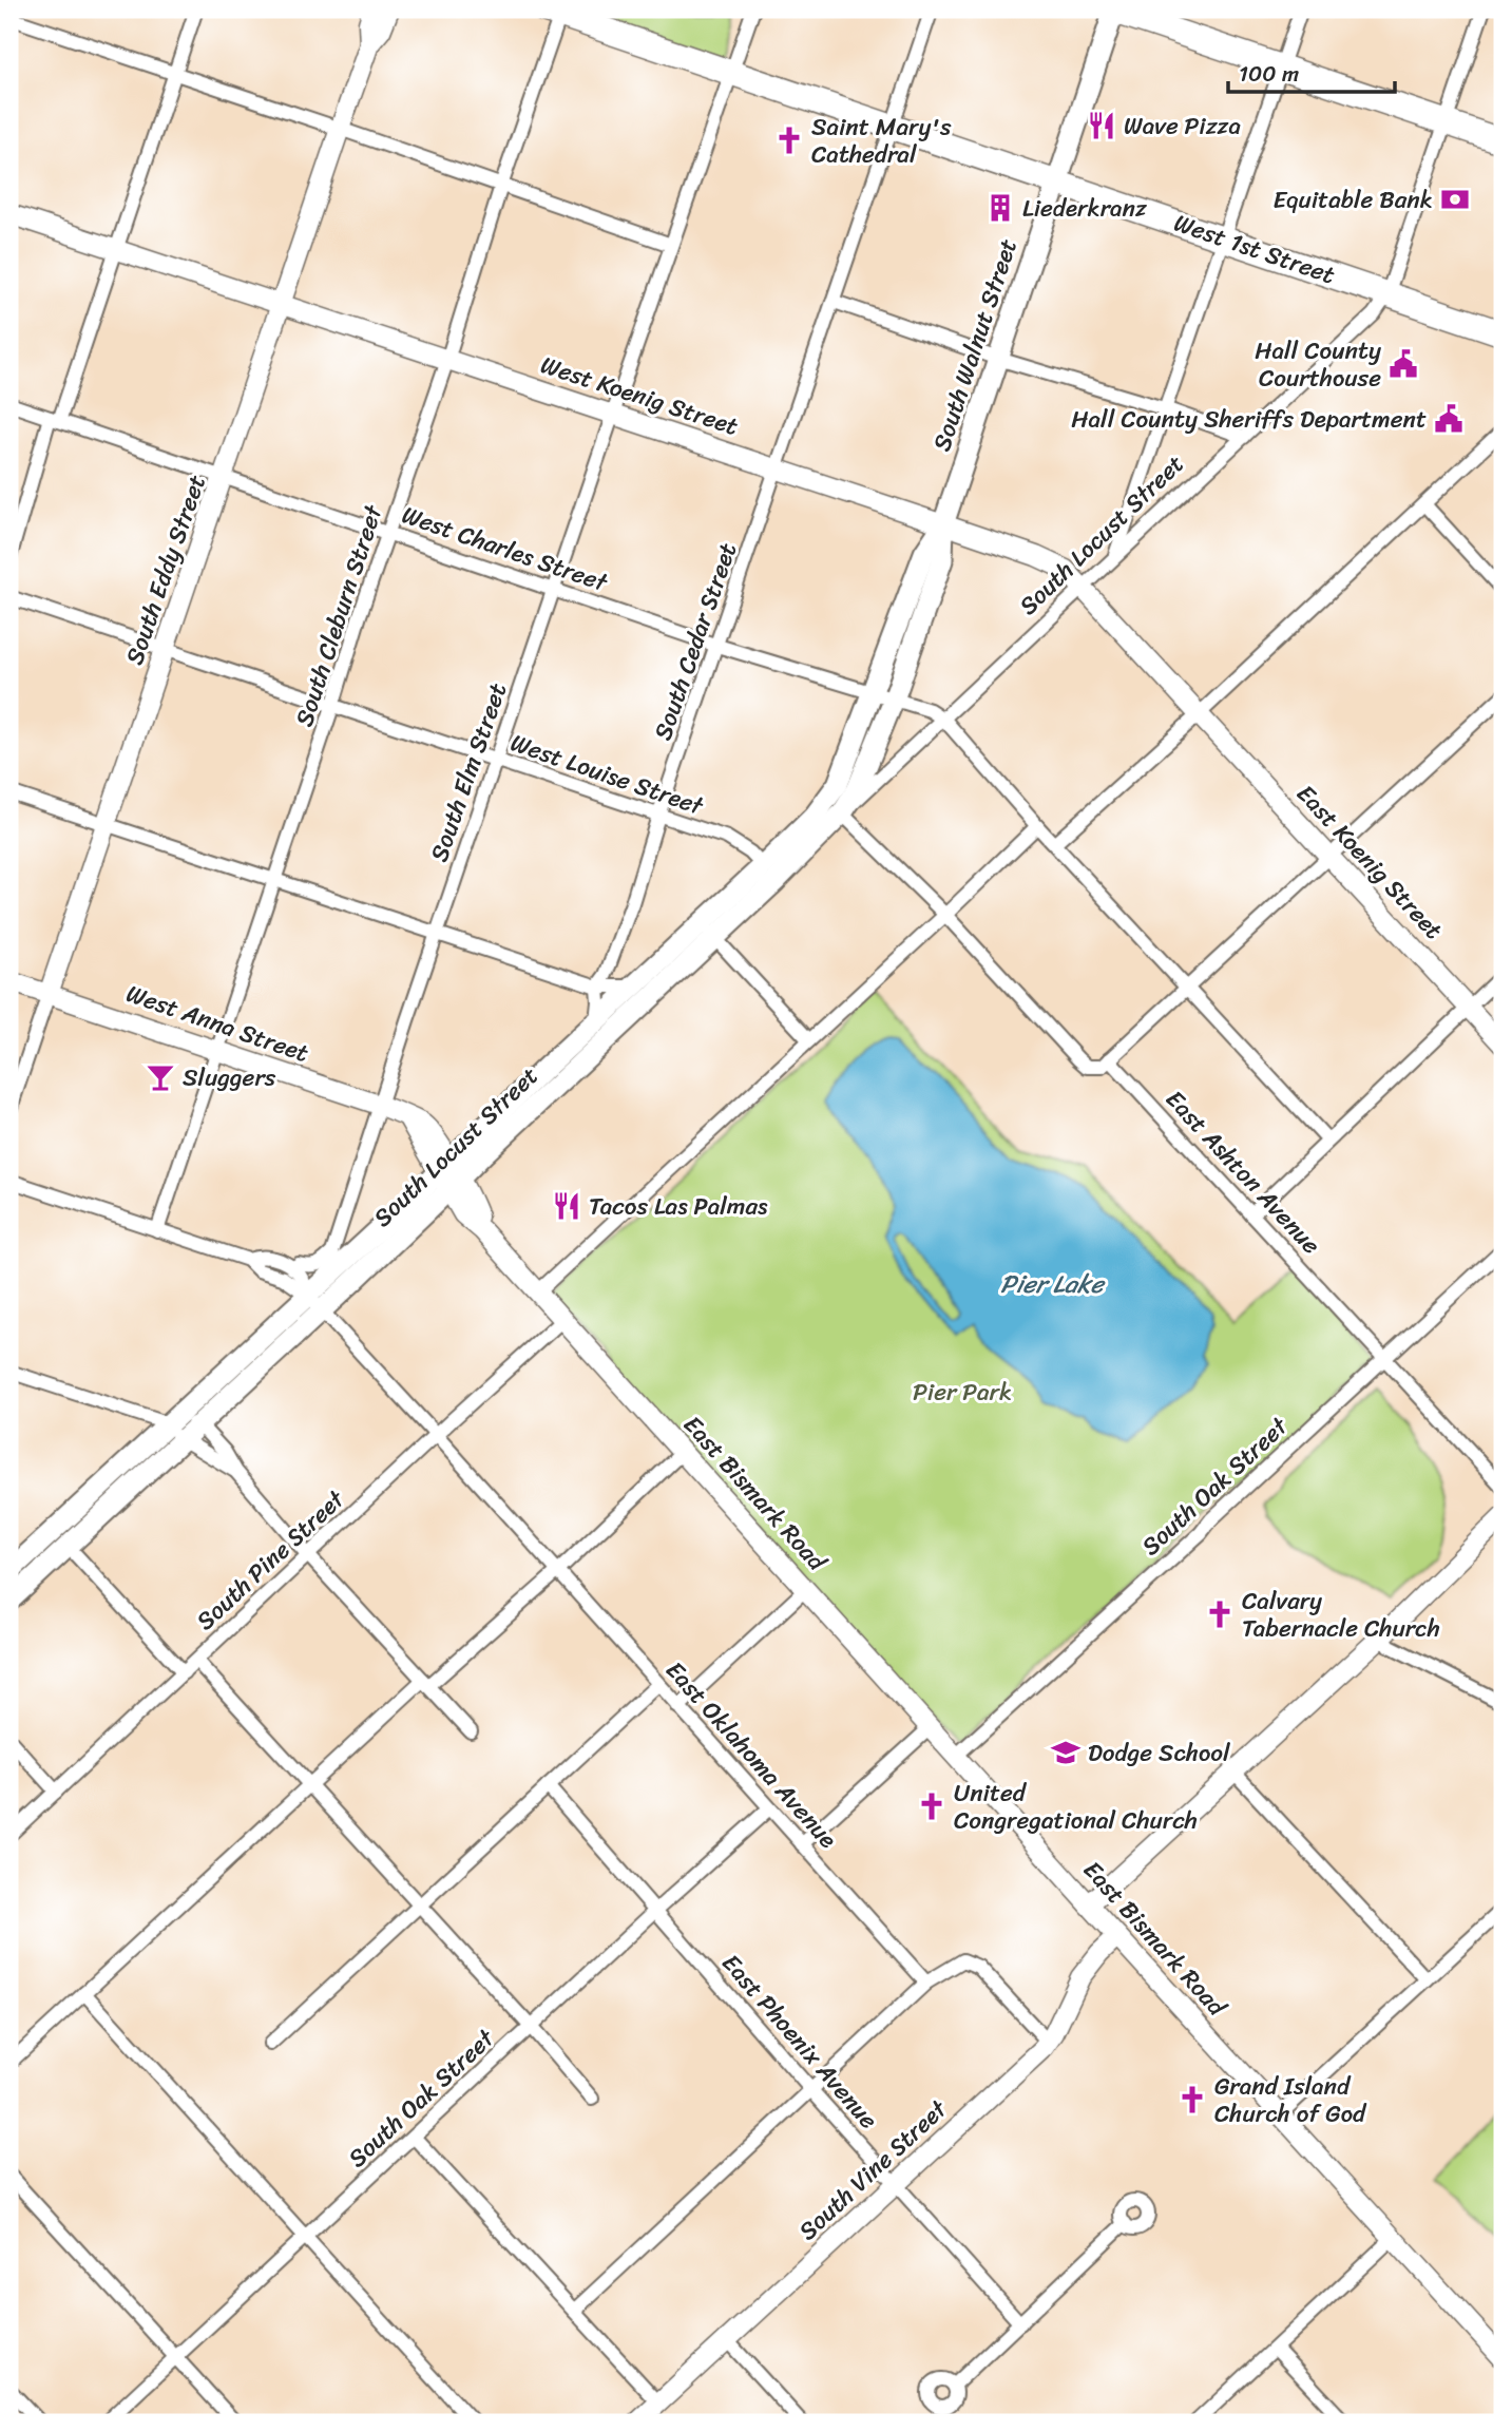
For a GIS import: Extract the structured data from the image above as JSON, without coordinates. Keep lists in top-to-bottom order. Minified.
{"streets":{"highway":["West 1st Street"],"main road":["South Walnut Street","South Locust Street"],"street":["West Koenig Street","West Charles Street","South Eddy Street","South Cleburn Street","South Cedar Street","South Elm Street","West Louise Street","East Koenig Street","West Anna Street","East Ashton Avenue","South Oak Street","East Bismark Road","South Pine Street","East Oklahoma Avenue","East Phoenix Avenue","South Vine Street"]},"crossings":[["West 1st Street","South Walnut Street"],["West 1st Street","South Locust Street"],["West 1st Street","South Cleburn Street"],["South Walnut Street","West Koenig Street"],["South Walnut Street","South Locust Street"],["South Walnut Street","West Charles Street"],["West Koenig Street","South Locust Street"],["West Koenig Street","South Eddy Street"],["West Koenig Street","South Cleburn Street"],["West Koenig Street","South Cedar Street"],["West Koenig Street","South Elm Street"],["West Koenig Street","East Koenig Street"],["South Locust Street","West Charles Street"],["South Locust Street","South Cedar Street"],["South Locust Street","West Louise Street"],["South Locust Street","West Anna Street"],["South Locust Street","East Oklahoma Avenue"],["West Charles Street","South Eddy Street"],["West Charles Street","South Cleburn Street"],["West Charles Street","South Cedar Street"],["West Charles Street","South Elm Street"],["South Eddy Street","West Louise Street"],["South Eddy Street","West Anna Street"],["South Cleburn Street","West Louise Street"],["South Cleburn Street","West Anna Street"],["South Cedar Street","West Louise Street"],["South Elm Street","West Louise Street"],["South Elm Street","West Anna Street"],["West Anna Street","East Bismark Road"],["East Ashton Avenue","South Oak Street"],["South Oak Street","East Bismark Road"],["South Oak Street","East Oklahoma Avenue"],["South Oak Street","East Phoenix Avenue"],["East Bismark Road","South Pine Street"],["East Bismark Road","South Vine Street"],["South Pine Street","East Oklahoma Avenue"],["East Phoenix Avenue","South Vine Street"]],"water":["Pier Lake"],"parks":["Pier Park"],"places":{"restaurant":["Wave Pizza","Tacos Las Palmas"],"church":["Saint Mary's Cathedral","Calvary Tabernacle Church","United Congregational Church","Grand Island Church of God"],"bank":["Equitable Bank"],"building":["Liederkranz"],"public building":["Hall County Courthouse","Hall County Sheriffs Department"],"bar":["Sluggers"],"school or university":["Dodge School"]},"scale_bar":"100 m"}
